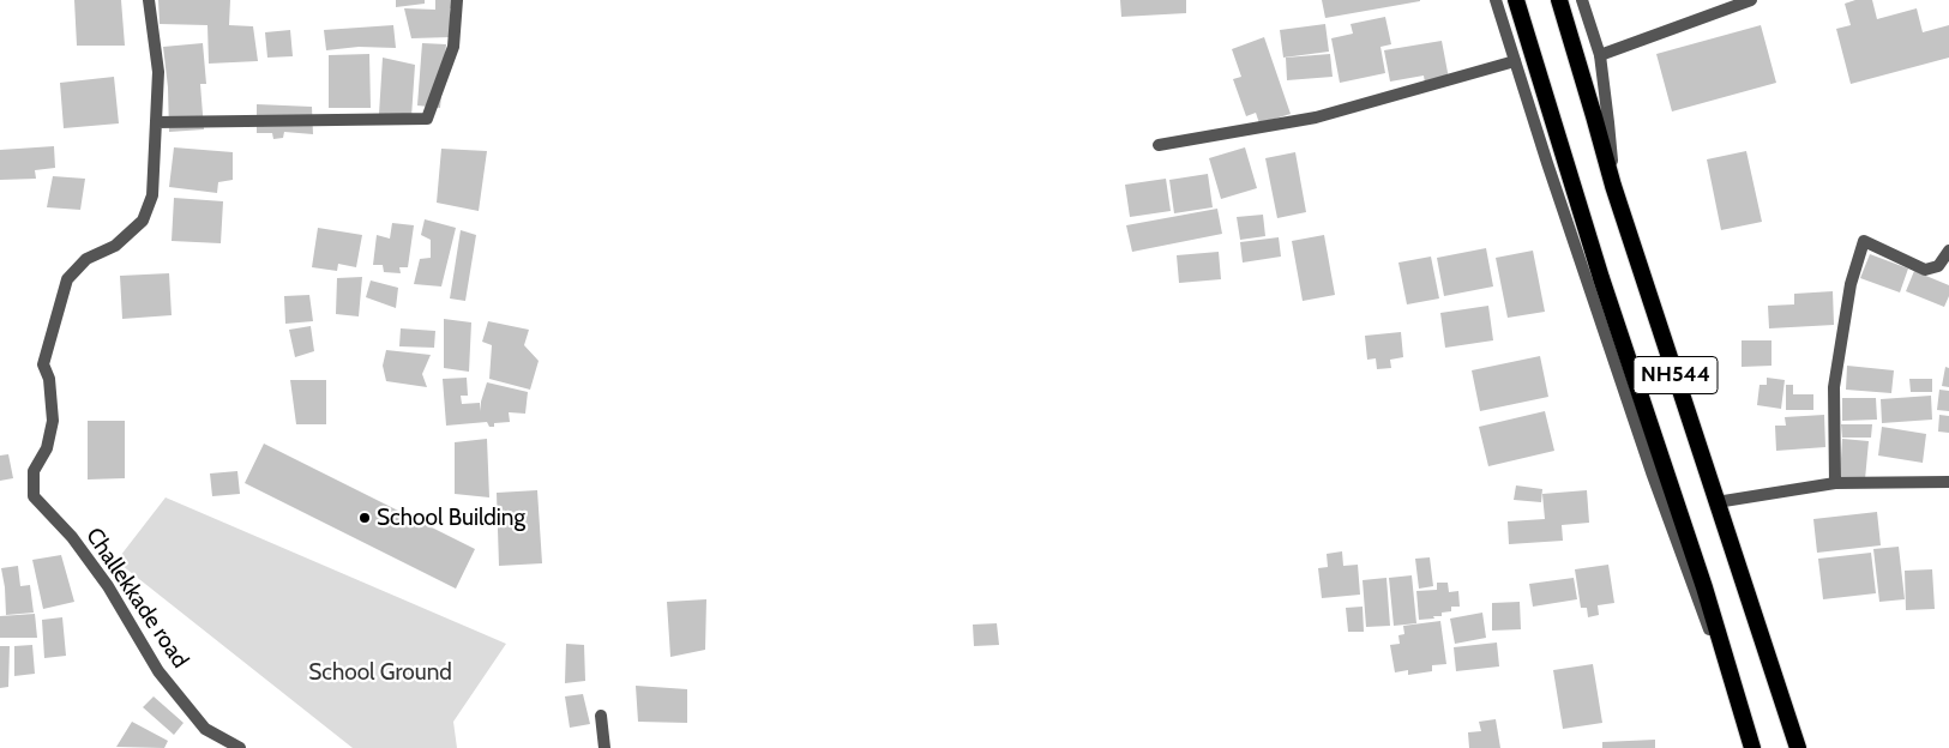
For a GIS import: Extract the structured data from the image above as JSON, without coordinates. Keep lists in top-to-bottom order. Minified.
{"streets":{"highway":["NH544"],"street":["Challekkade road"]},"parks":["School Ground"],"places":["School Building"]}
